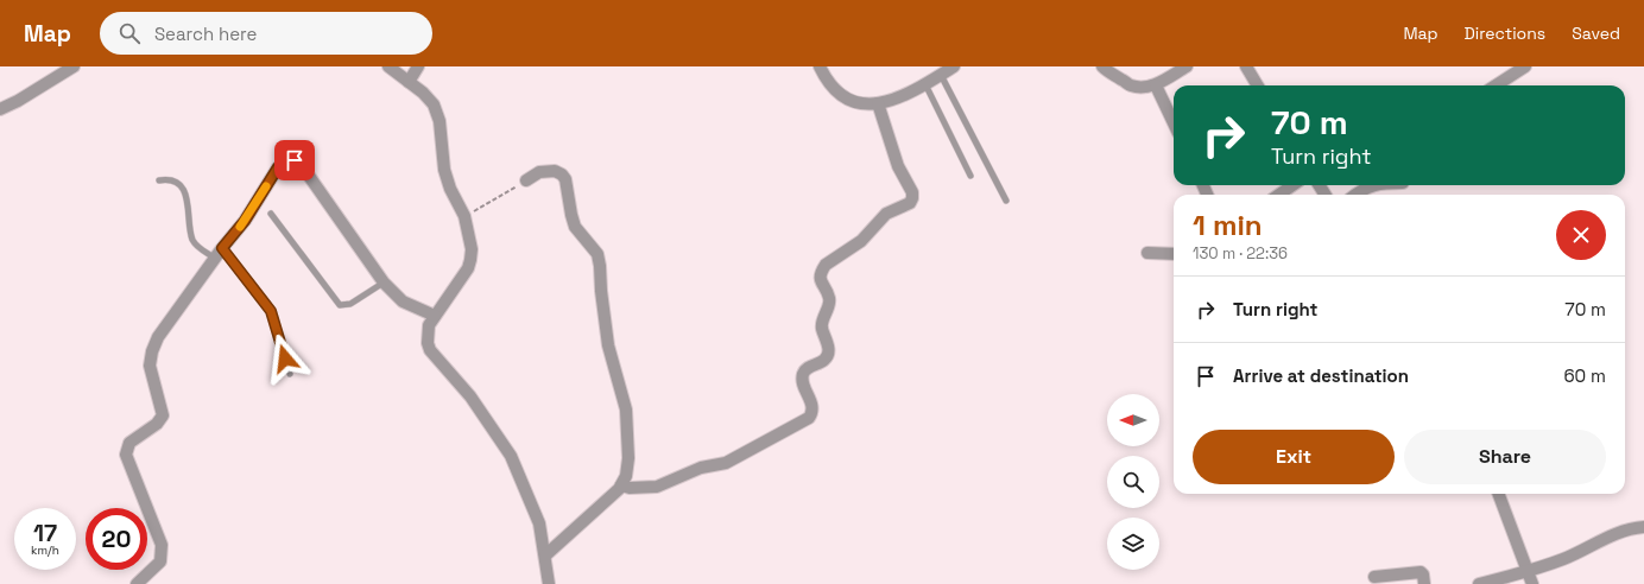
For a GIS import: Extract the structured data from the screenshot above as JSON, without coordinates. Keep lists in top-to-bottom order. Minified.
{"north":"left","page":{"header":"Map","search":"Search here","nav":["Map","Directions","Saved"],"turn":["70 m","Turn right"],"heading":["1 min","130 m · 22:36"],"list":[{"name":"Turn right","value":"70 m"},{"name":"Arrive at destination","value":"60 m"}],"buttons":["Exit","Share"],"speed":"17 km/h","limit":"20"}}
